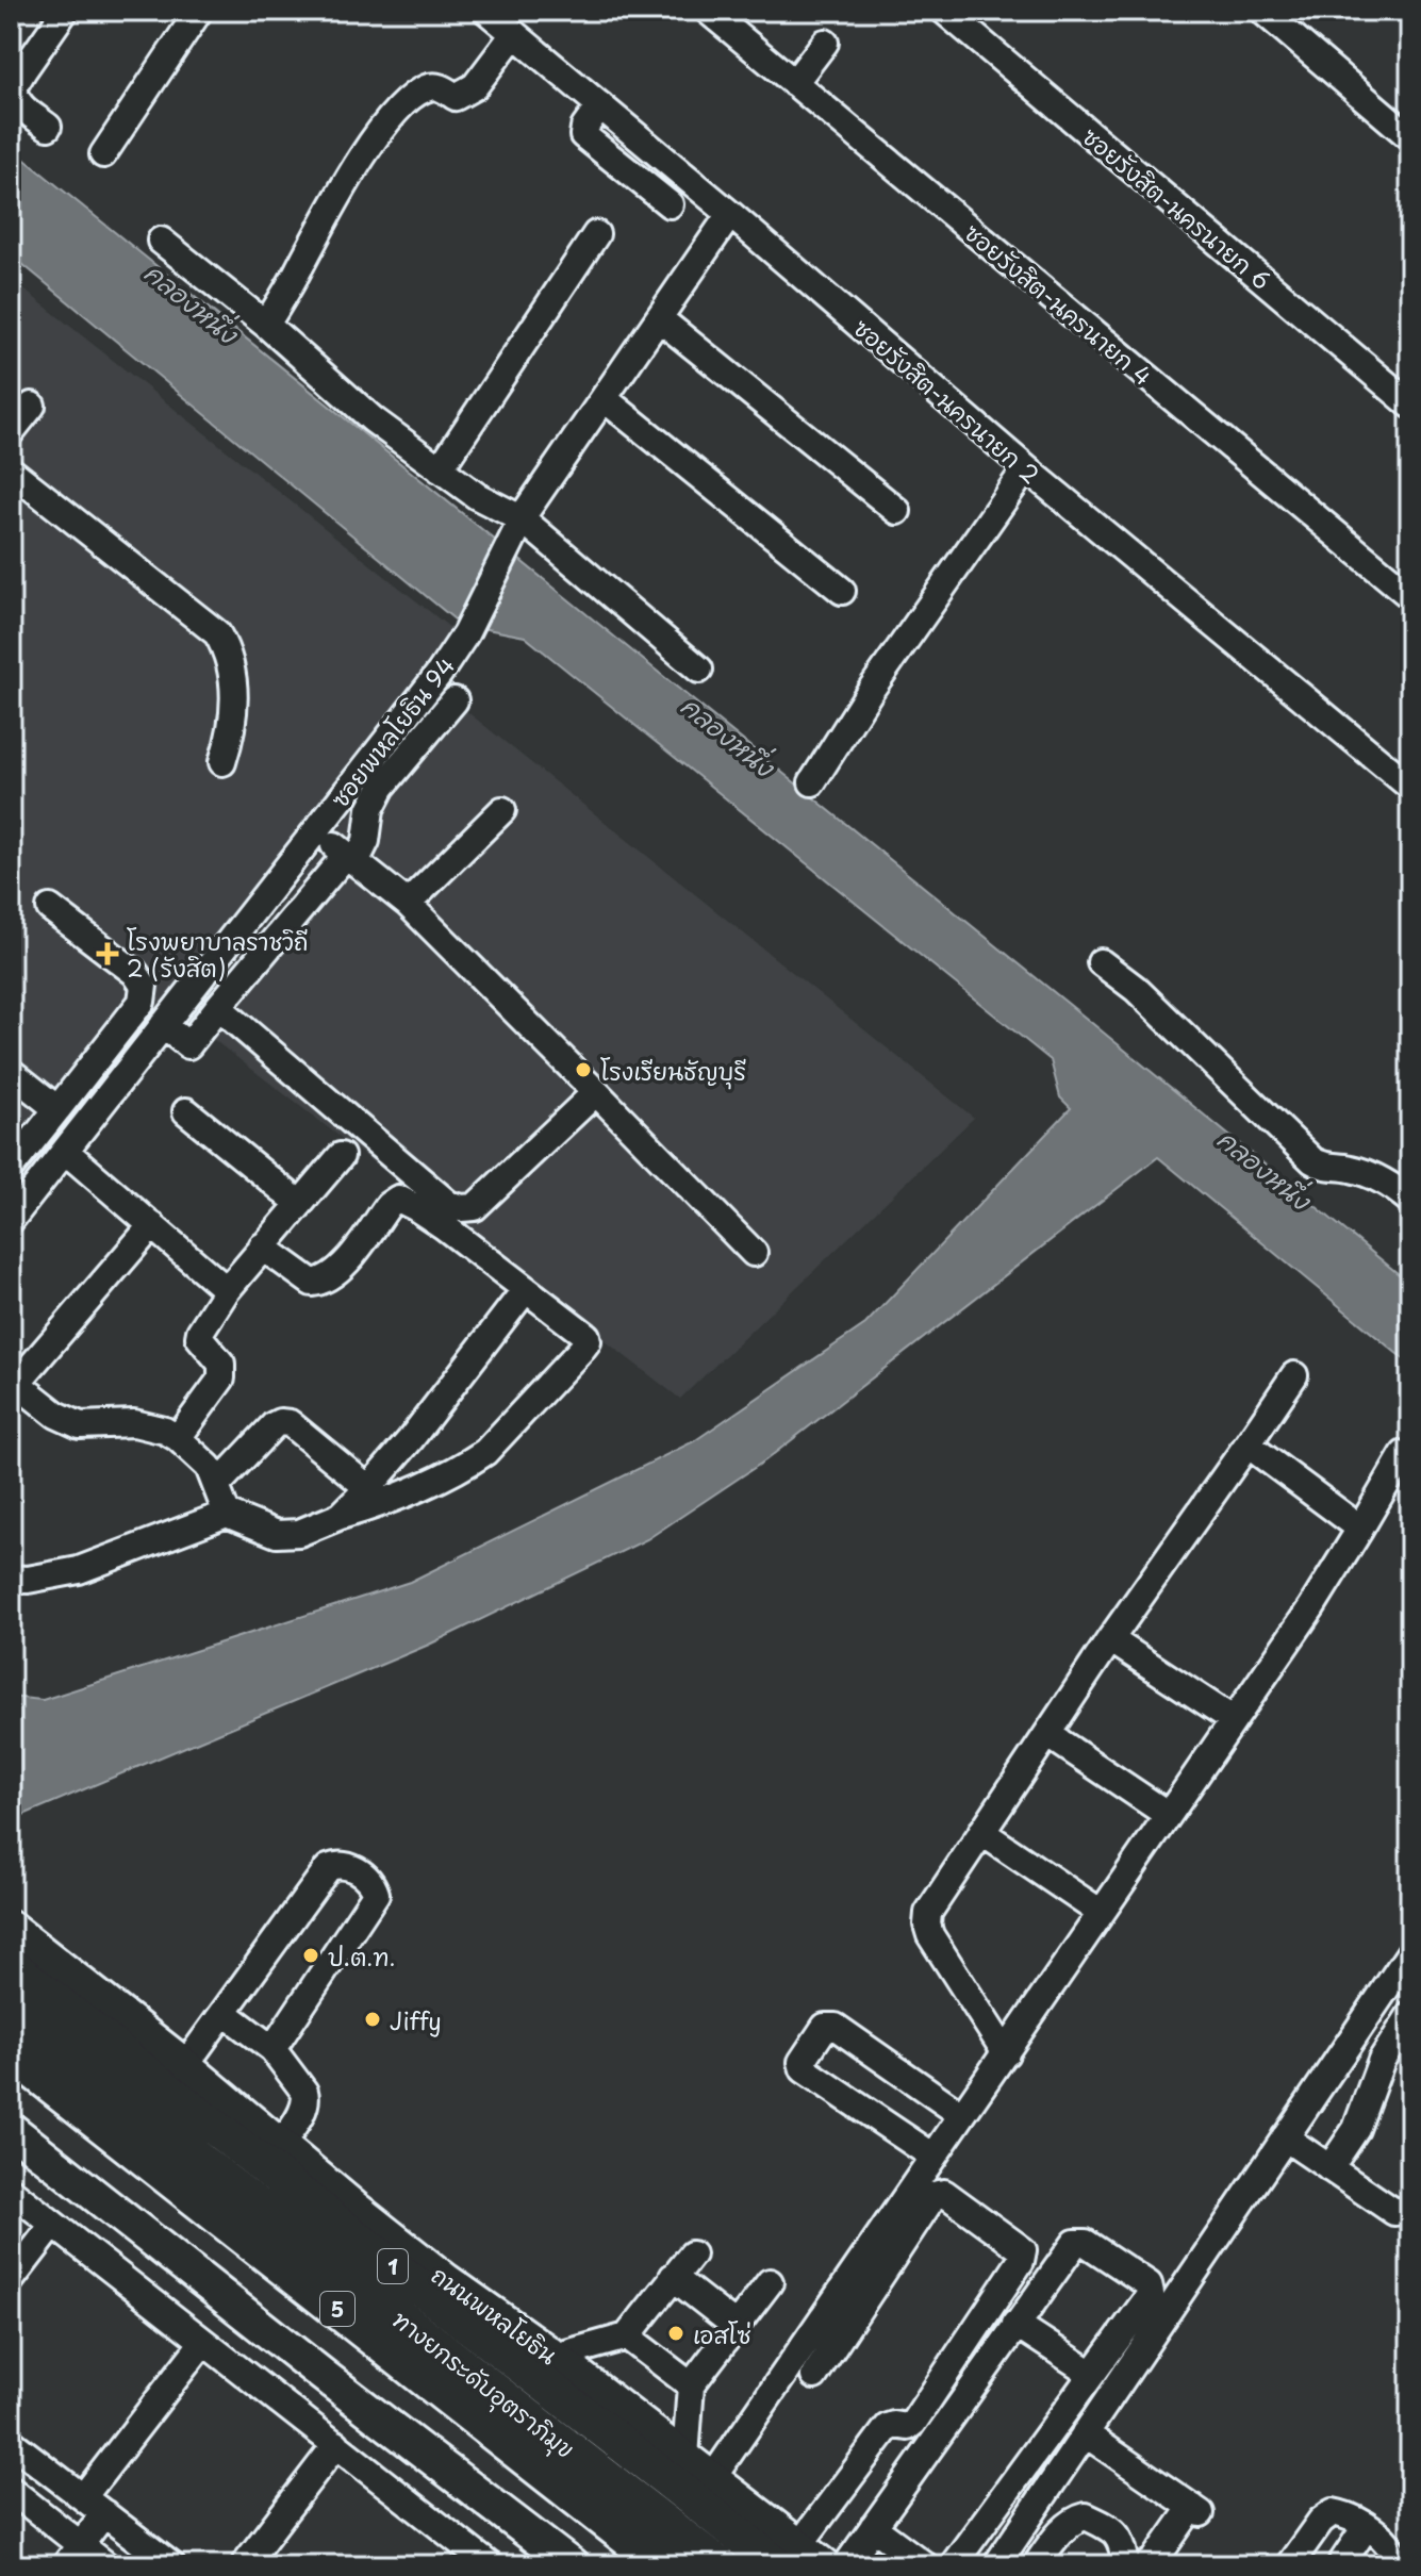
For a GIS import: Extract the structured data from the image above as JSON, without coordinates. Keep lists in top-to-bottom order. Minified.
{"streets":{"highway":["1","5","ถนนพหลโยธิน","ทางยกระดับอุตราภิมุข"],"street":["ซอยรังสิต-นครนายก 6","ซอยรังสิต-นครนายก 4","ซอยรังสิต-นครนายก 2","ซอยพหลโยธิน 94"]},"crossings":[["ซอยรังสิต-นครนายก 2","ซอยพหลโยธิน 94"]],"water":["คลองหนึ่ง"],"places":{"health":["โรงพยาบาลราชวิถี 2 (รังสิต)"],"other":["โรงเรียนธัญบุรี","ป.ต.ท.","Jiffy","เอสโซ่"]}}
